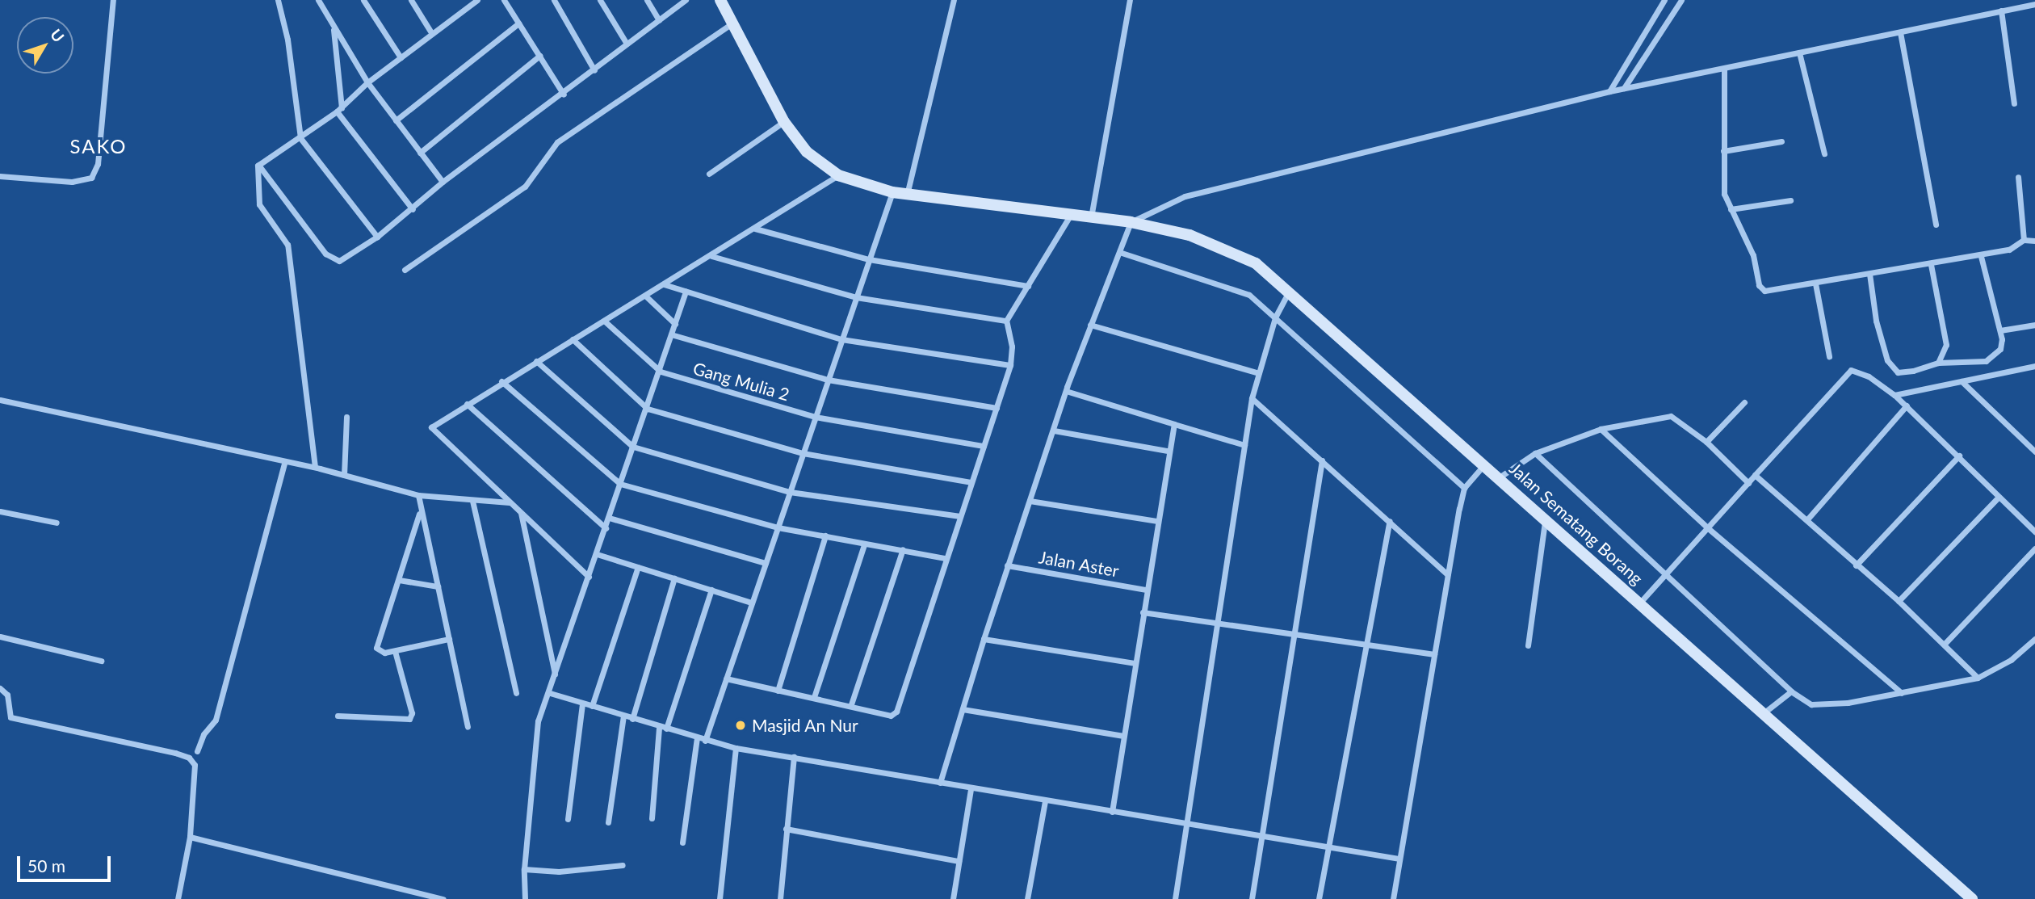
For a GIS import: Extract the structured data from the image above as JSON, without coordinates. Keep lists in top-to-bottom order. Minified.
{"streets":{"street":["Gang Mulia 2","Jalan Sematang Borang","Jalan Aster"]},"districts":["SAKO"],"places":["Masjid An Nur"],"scale_bar":"50 m","north":"top right"}
